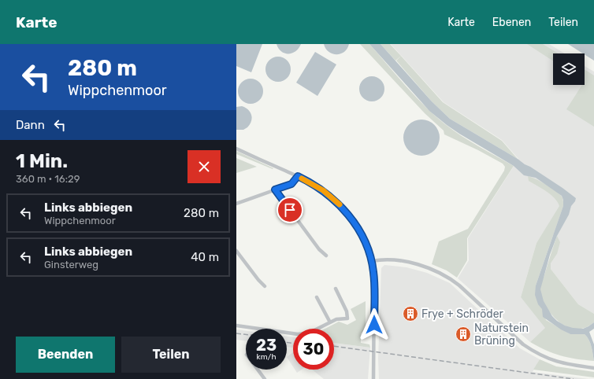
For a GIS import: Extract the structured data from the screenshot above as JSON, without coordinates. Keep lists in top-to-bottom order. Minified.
{"places":{"building":["Frye + Schröder","Naturstein Brüning"]},"page":{"header":"Karte","nav":["Karte","Ebenen","Teilen"],"turn":["280 m","Wippchenmoor"],"then":"Dann","heading":["1 Min.","360 m · 16:29"],"list":[{"name":"Links abbiegen","note":"Wippchenmoor","value":"280 m"},{"name":"Links abbiegen","note":"Ginsterweg","value":"40 m"}],"speed":"23 km/h","limit":"30","buttons":["Beenden","Teilen"]}}
